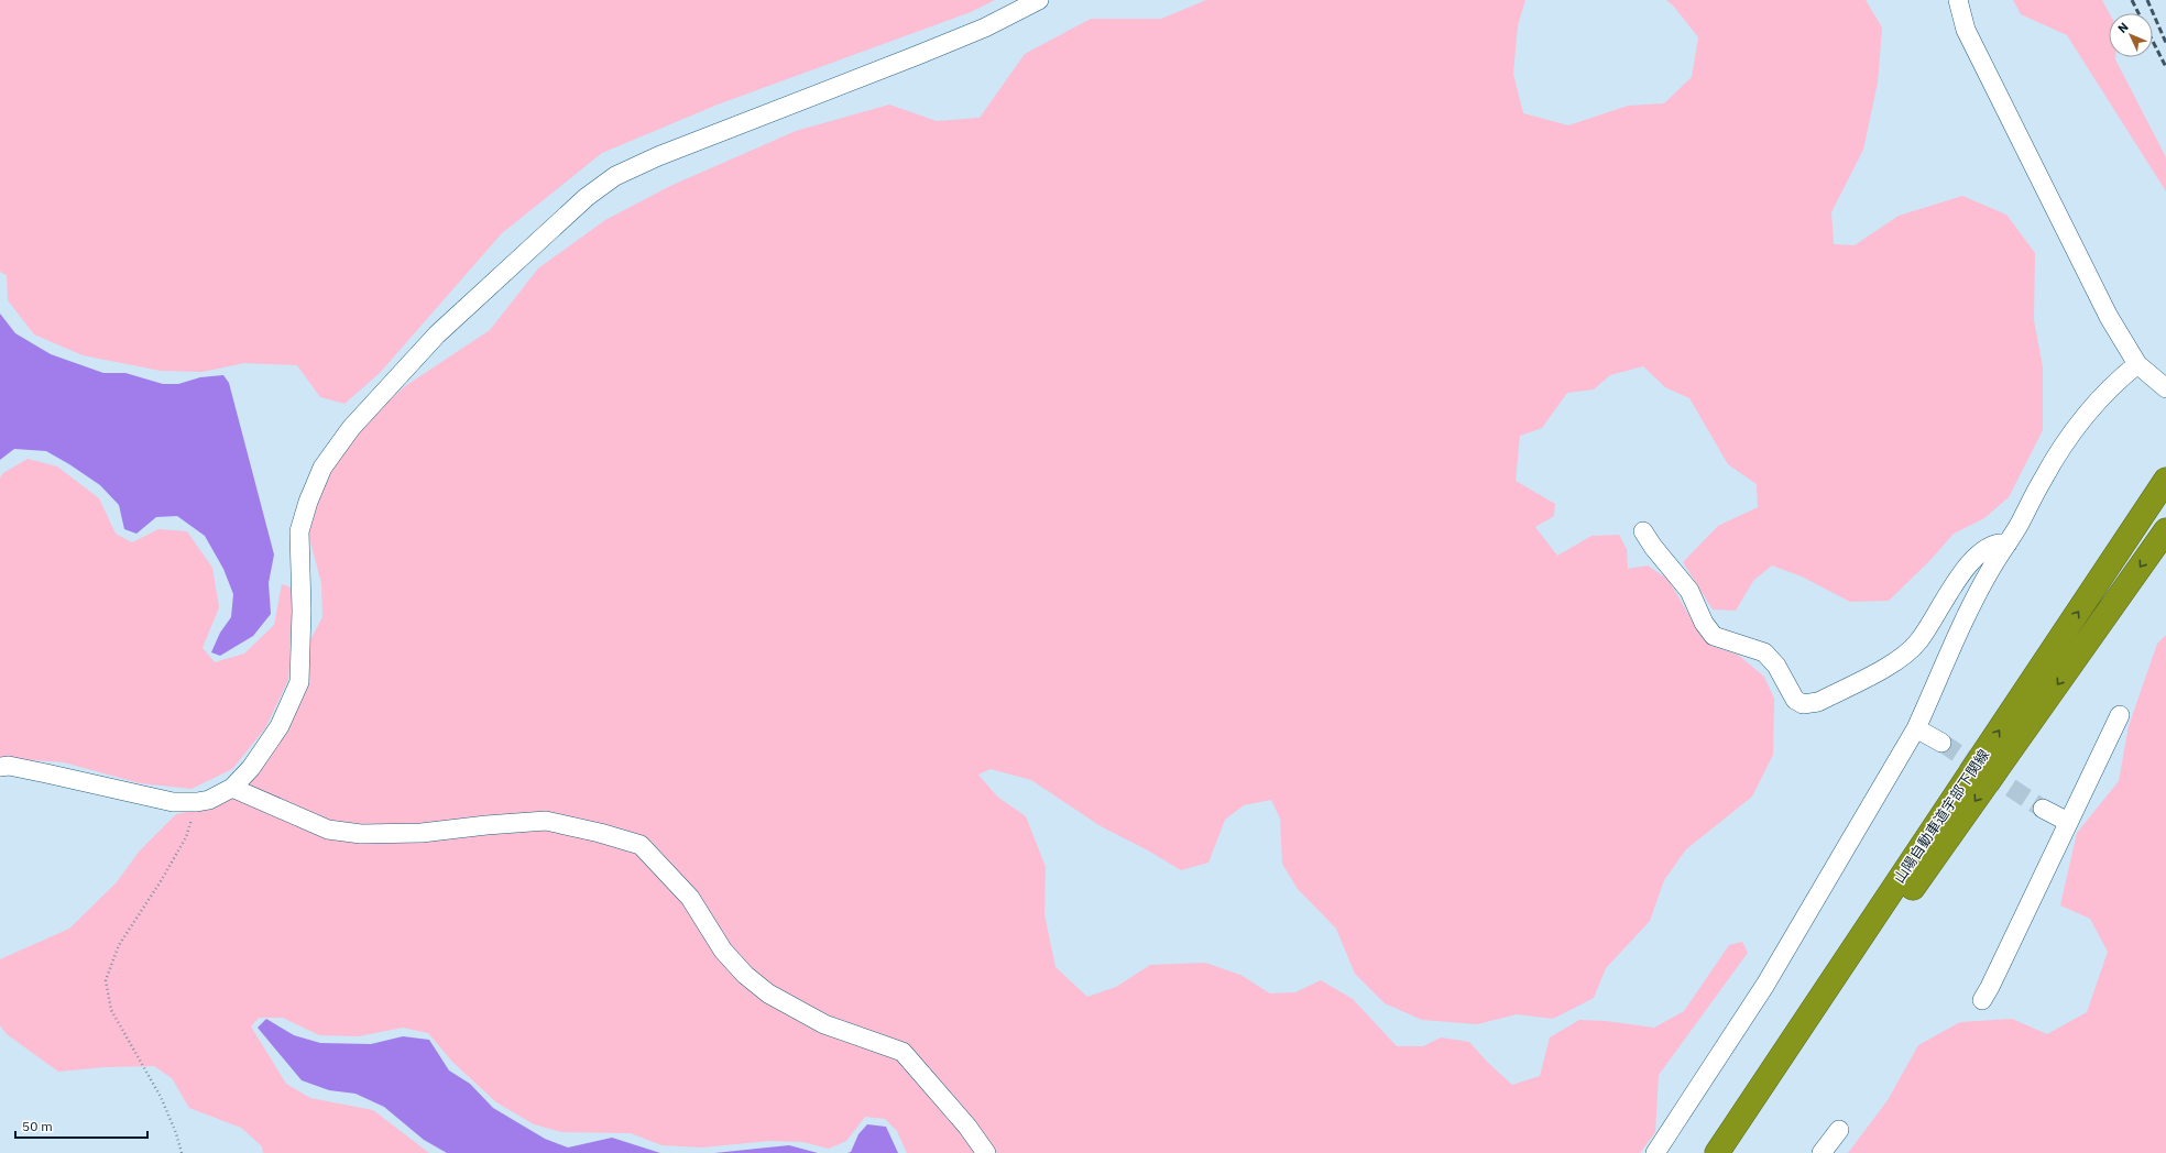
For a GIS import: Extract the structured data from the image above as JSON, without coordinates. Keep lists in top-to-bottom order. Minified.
{"streets":{"highway":["山陽自動車道宇部下関線"]},"scale_bar":"50 m","north":"top left"}
